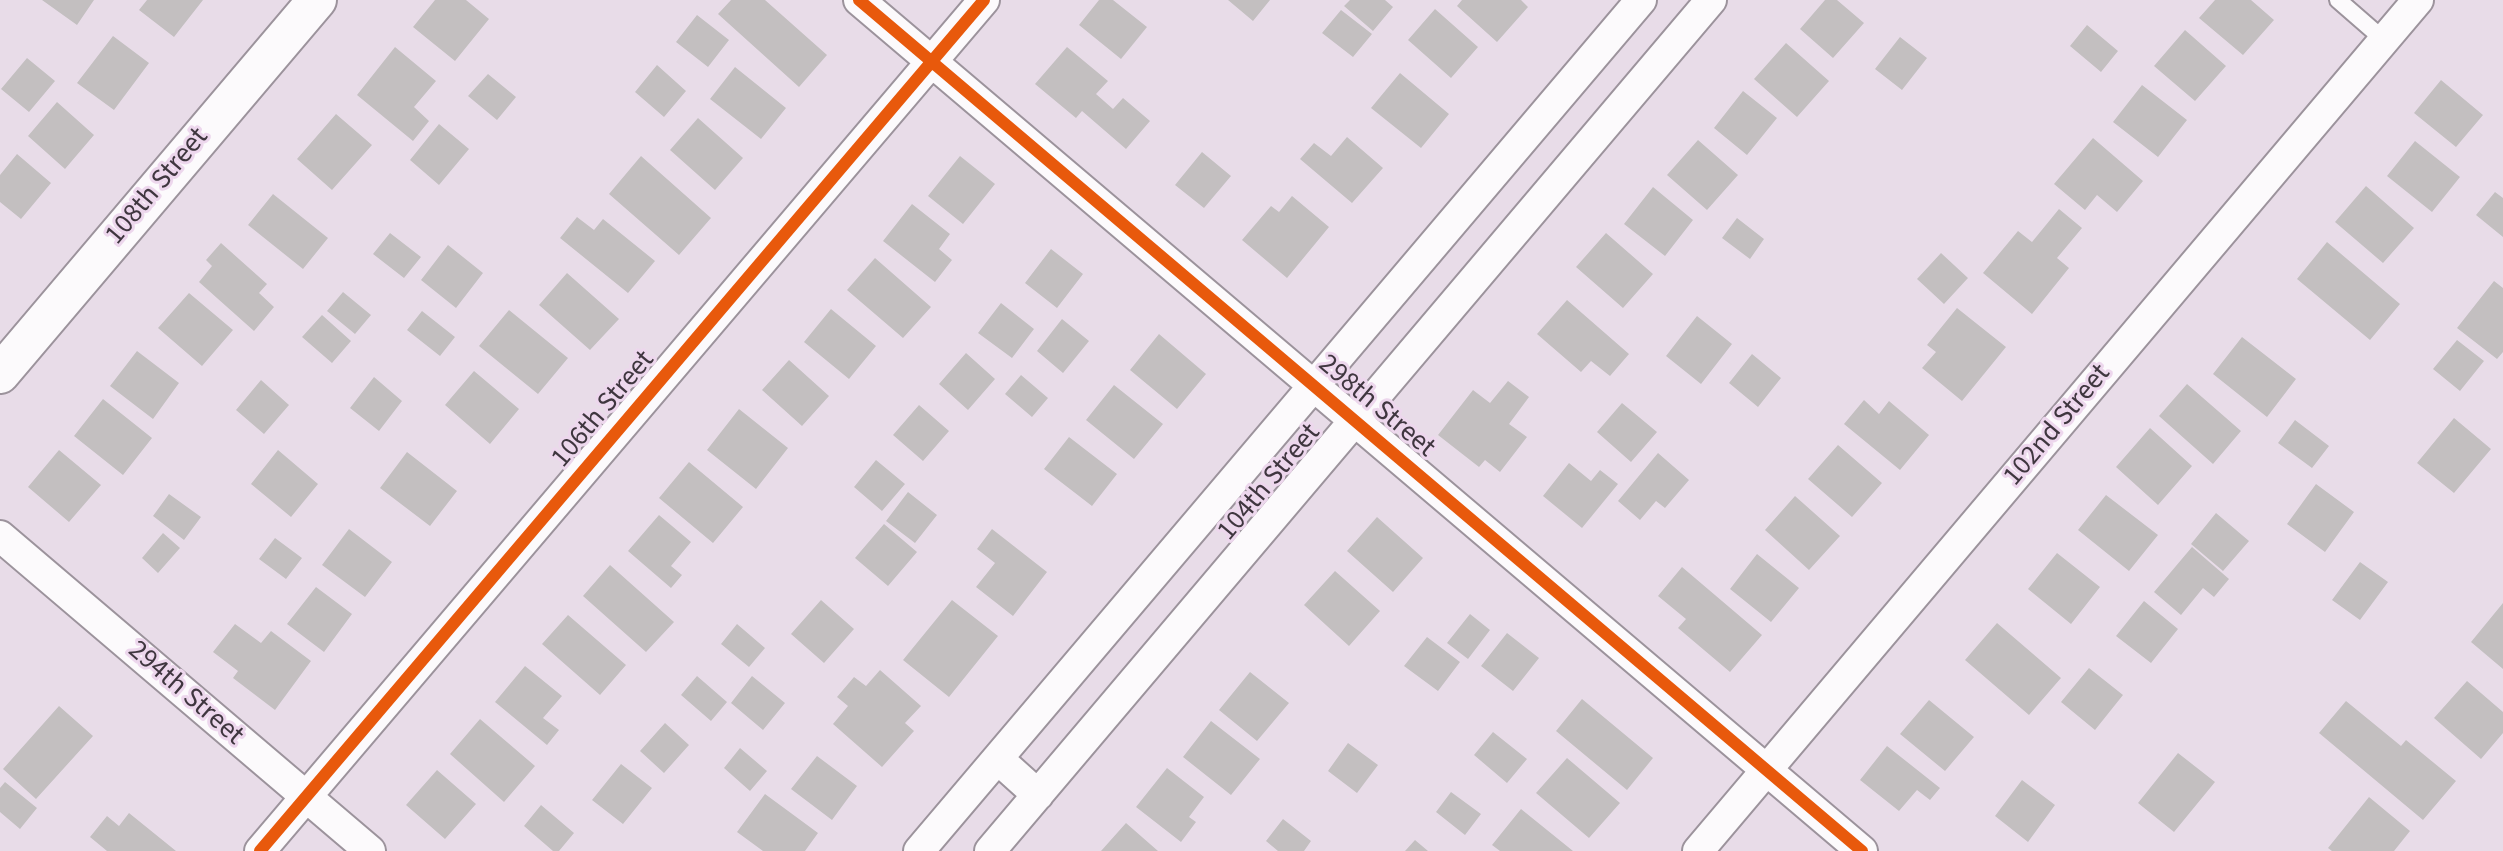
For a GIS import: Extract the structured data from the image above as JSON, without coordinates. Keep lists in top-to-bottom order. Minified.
{"streets":{"street":["108th Street","298th Street","106th Street","102nd Street","104th Street","294th Street"]},"crossings":[["298th Street","106th Street"],["298th Street","102nd Street"],["298th Street","104th Street"],["106th Street","294th Street"]]}
